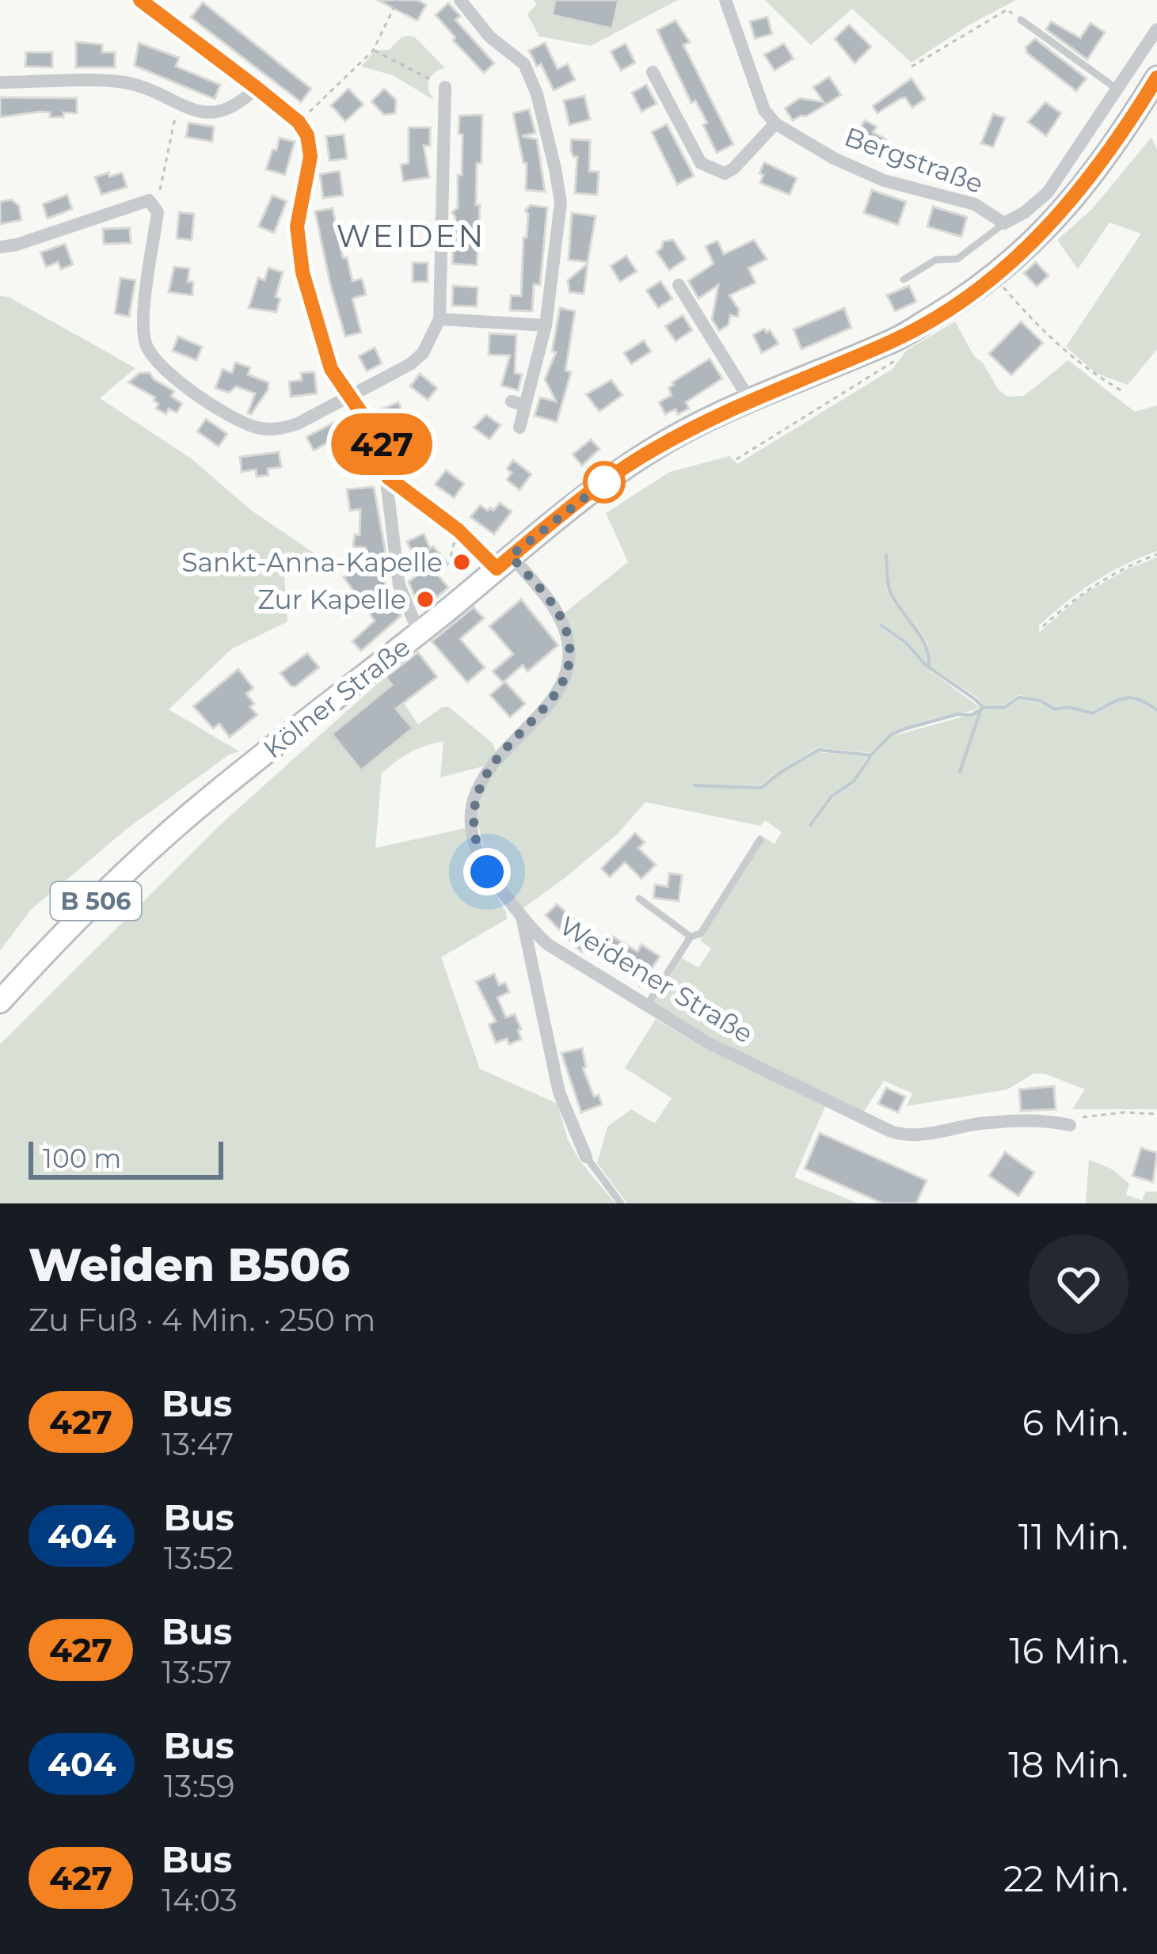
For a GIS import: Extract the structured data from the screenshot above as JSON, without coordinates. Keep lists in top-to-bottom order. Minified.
{"streets":{"main road":["Kölner Straße","B 506"],"street":["Bergstraße","Weidener Straße"]},"crossings":[["Kölner Straße","Weidener Straße"]],"districts":["WEIDEN"],"places":["Sankt-Anna-Kapelle","Zur Kapelle"],"lines":["bus line 427"],"scale_bar":"100 m","page":{"on_map":"427","scale":"100 m","heading":["Weiden B506","Zu Fuß · 4 Min. · 250 m"],"list":[{"mark":"427","name":"Bus","note":"13:47","value":"6 Min."},{"mark":"404","name":"Bus","note":"13:52","value":"11 Min."},{"mark":"427","name":"Bus","note":"13:57","value":"16 Min."},{"mark":"404","name":"Bus","note":"13:59","value":"18 Min."},{"mark":"427","name":"Bus","note":"14:03","value":"22 Min."}]}}
